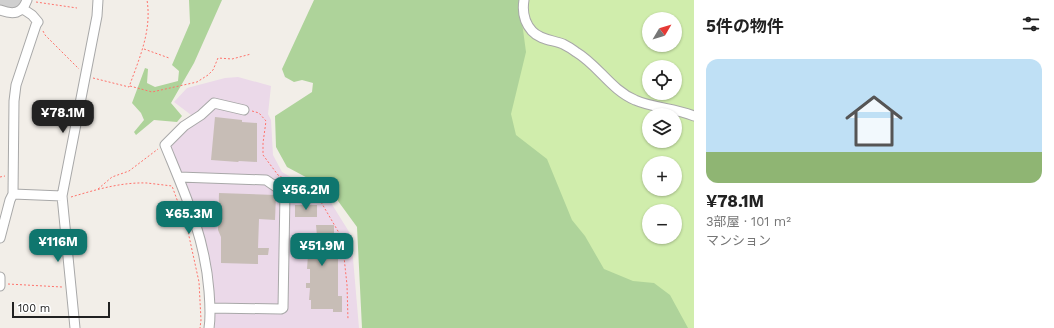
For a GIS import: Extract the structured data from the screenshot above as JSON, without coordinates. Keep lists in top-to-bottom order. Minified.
{"scale_bar":"100 m","north":"top right","page":{"heading":"5件の物件","map_buttons":["+","−"],"list":[{"name":"¥78.1M","note":"3部屋 · 101 m² · マンション"}],"price":["¥78.1M","¥56.2M","¥65.3M","¥116M","¥51.9M"],"scale":"100 m"}}
